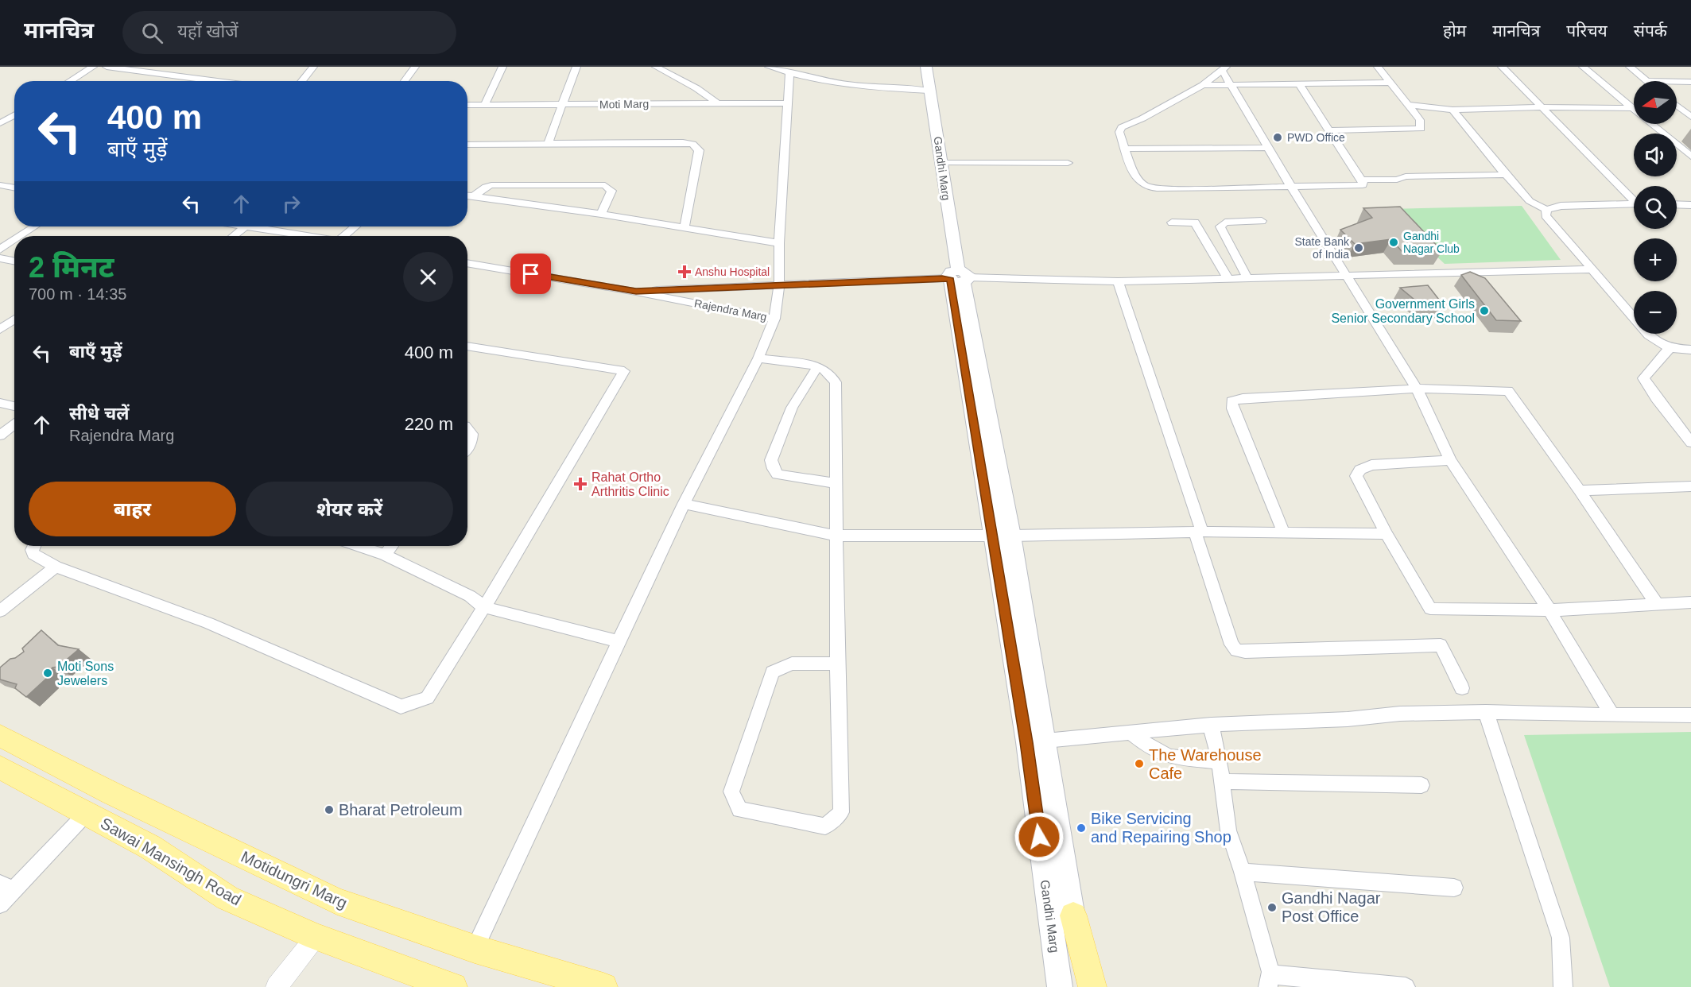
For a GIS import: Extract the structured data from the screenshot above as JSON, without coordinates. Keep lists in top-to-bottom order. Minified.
{"streets":{"main road":["Gandhi Marg","Sawai Mansingh Road","Motidungri Marg"],"street":["Moti Marg","Rajendra Marg"]},"places":{"other":["PWD Office","Gandhi Nagar Club","State Bank of India","Government Girls Senior Secondary School","Moti Sons Jewelers","The Warehouse Cafe","Bharat Petroleum","Bike Servicing and Repairing Shop","Gandhi Nagar Post Office"],"health":["Anshu Hospital","Rahat Ortho Arthritis Clinic"]},"north":"left","page":{"header":"मानचित्र","search":"यहाँ खोजें","nav":["होम","मानचित्र","परिचय","संपर्क"],"map_buttons":["+","−"],"turn":["400 m","बाएँ मुड़ें"],"heading":["2 मिनट","700 m · 14:35"],"list":[{"name":"बाएँ मुड़ें","value":"400 m"},{"name":"सीधे चलें","note":"Rajendra Marg","value":"220 m"}],"buttons":["बाहर","शेयर करें"]}}
